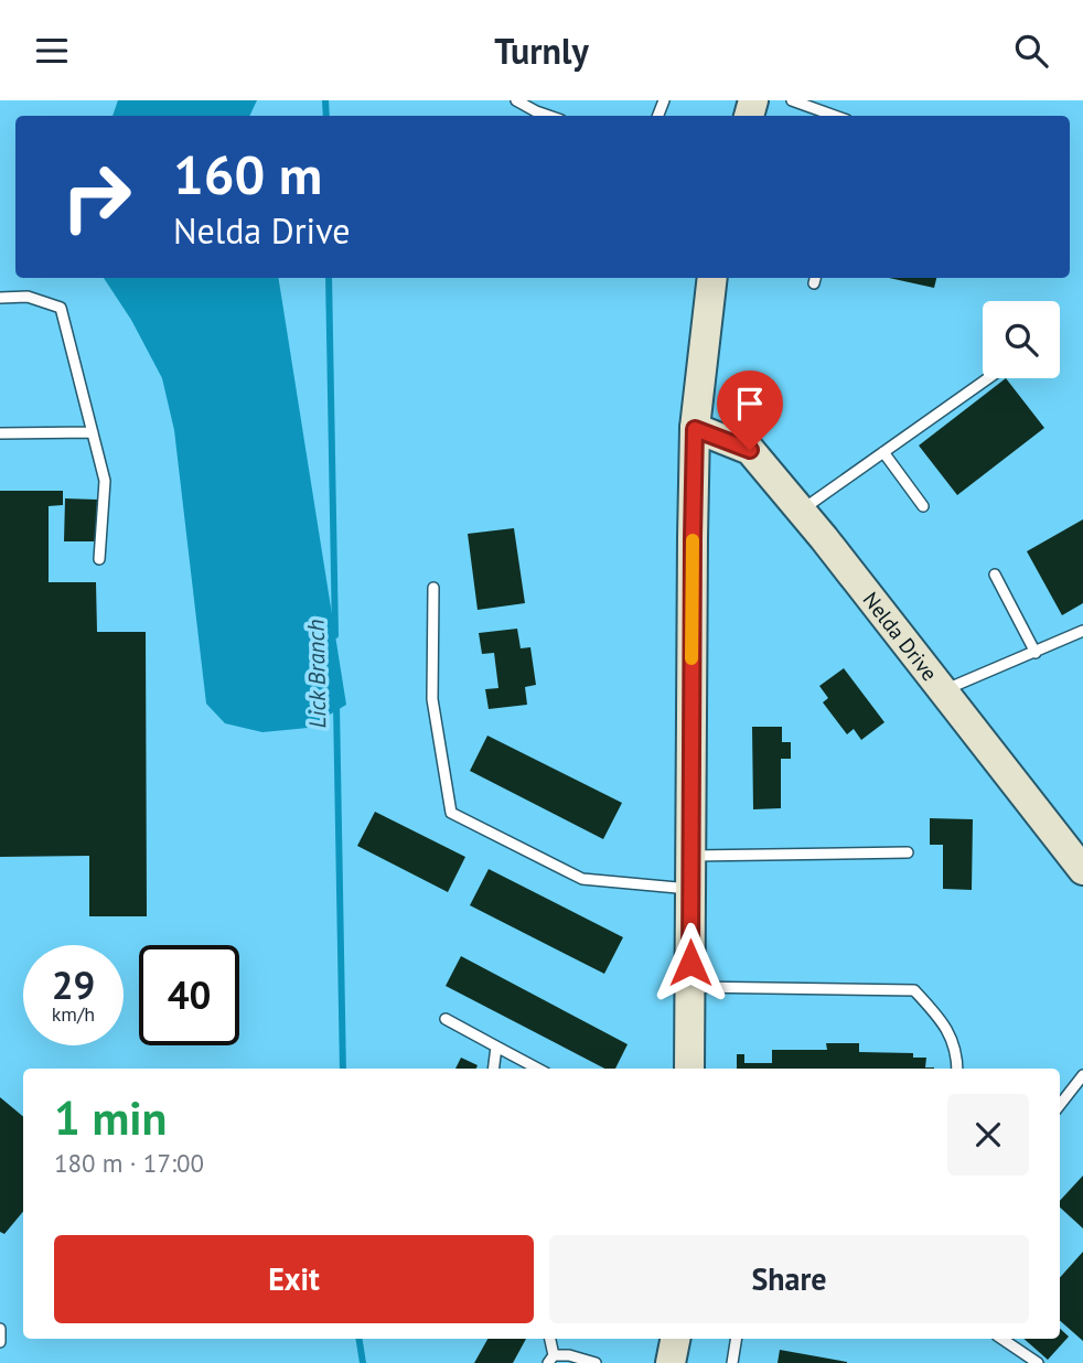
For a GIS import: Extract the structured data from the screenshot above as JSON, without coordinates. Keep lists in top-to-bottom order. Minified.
{"streets":{"street":["Nelda Drive"]},"water":["Lick Branch"],"page":{"header":"Turnly","turn":["160 m","Nelda Drive"],"speed":"29 km/h","limit":"40","heading":["1 min","180 m · 17:00"],"buttons":["Exit","Share"]}}
